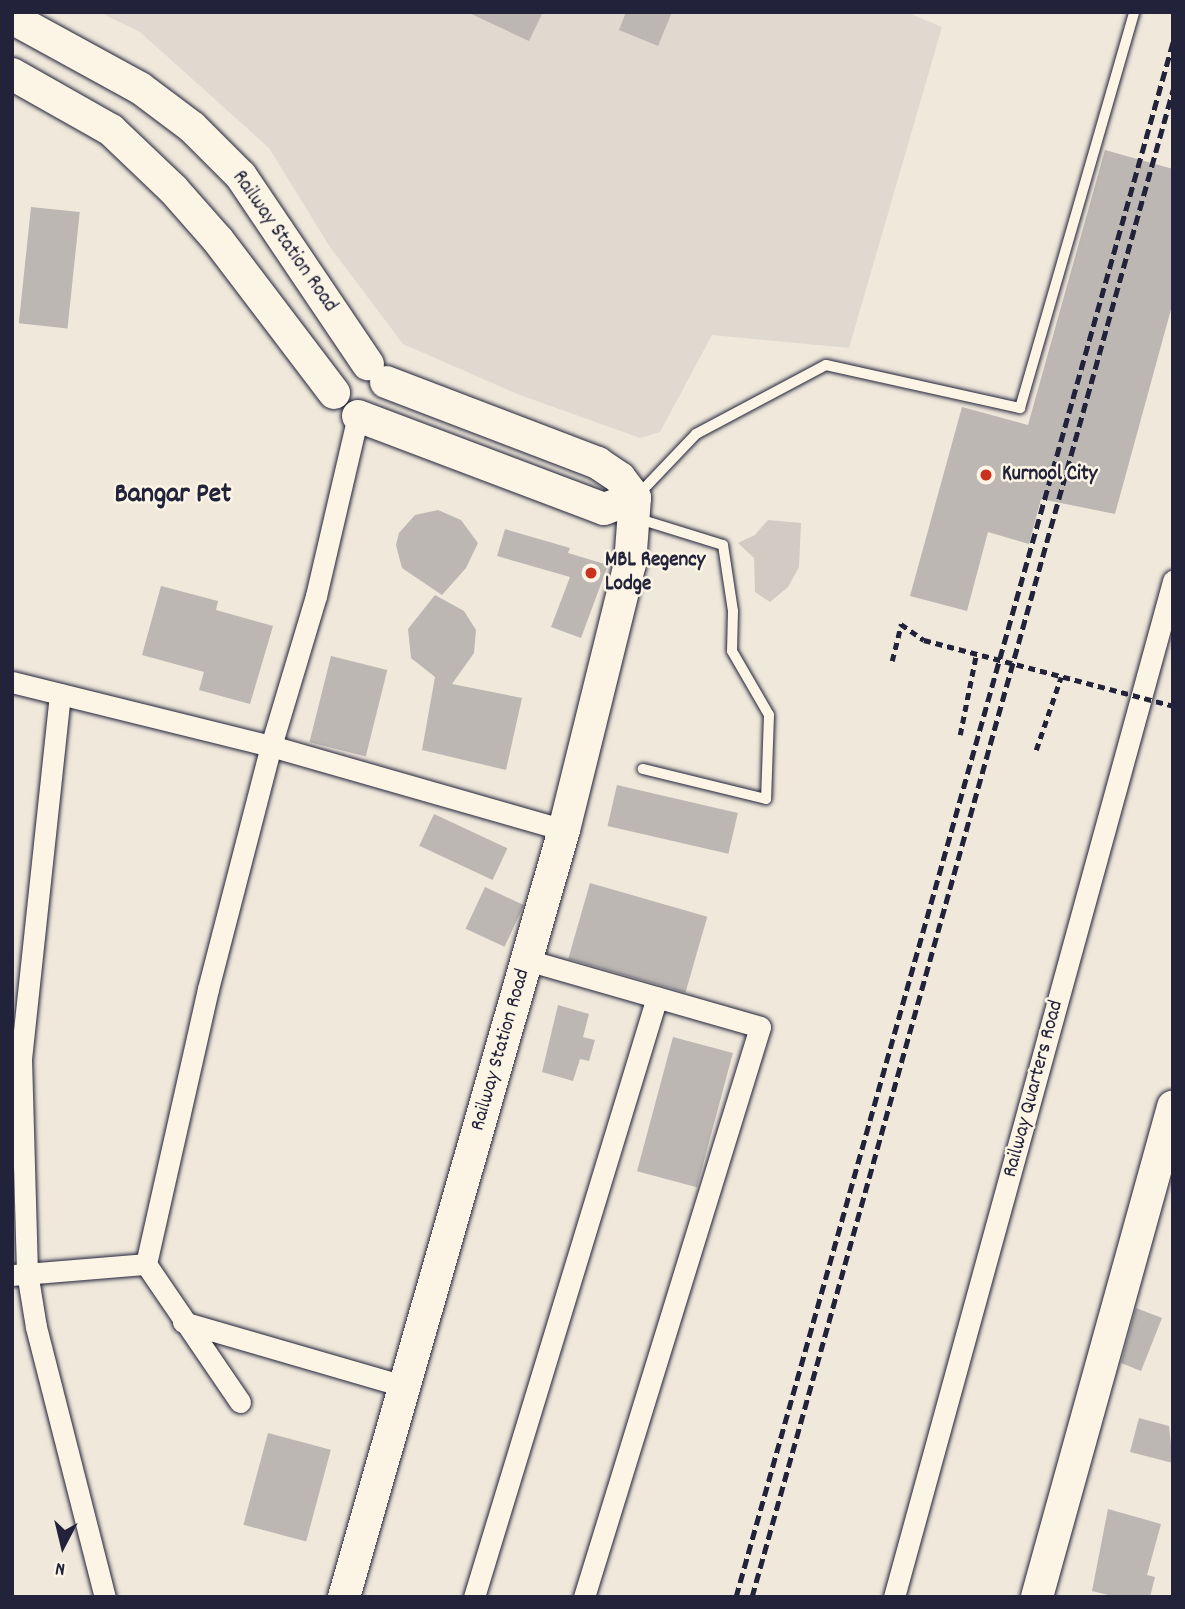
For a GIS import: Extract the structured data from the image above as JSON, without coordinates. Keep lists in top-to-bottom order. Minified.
{"streets":{"street":["Railway Station Road","Railway Quarters Road"]},"districts":["Bangar Pet"],"places":["Kurnool City","MBL Regency Lodge"],"north":"bottom"}
